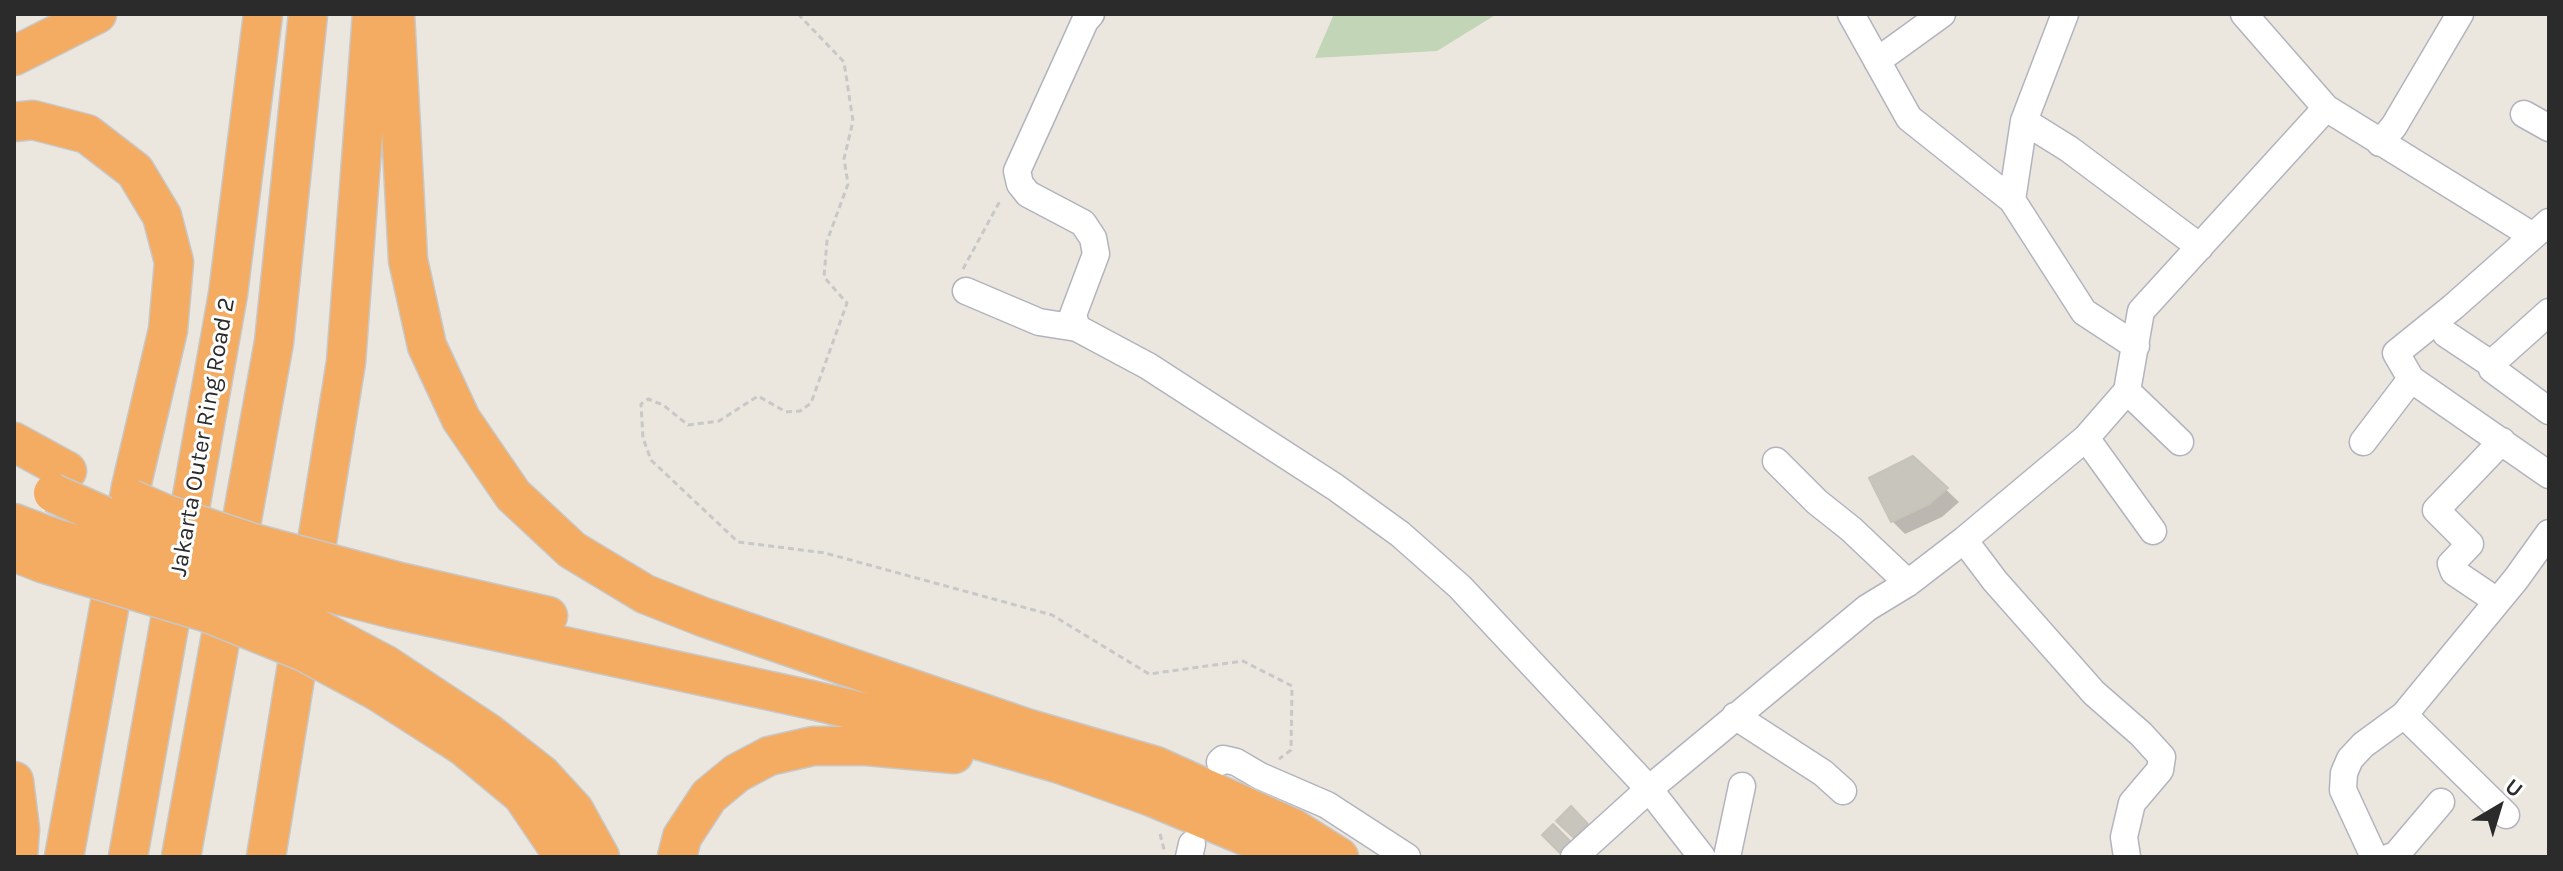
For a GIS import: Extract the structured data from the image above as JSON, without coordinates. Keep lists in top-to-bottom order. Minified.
{"streets":{"highway":["Jakarta Outer Ring Road 2"]},"north":"top right"}
